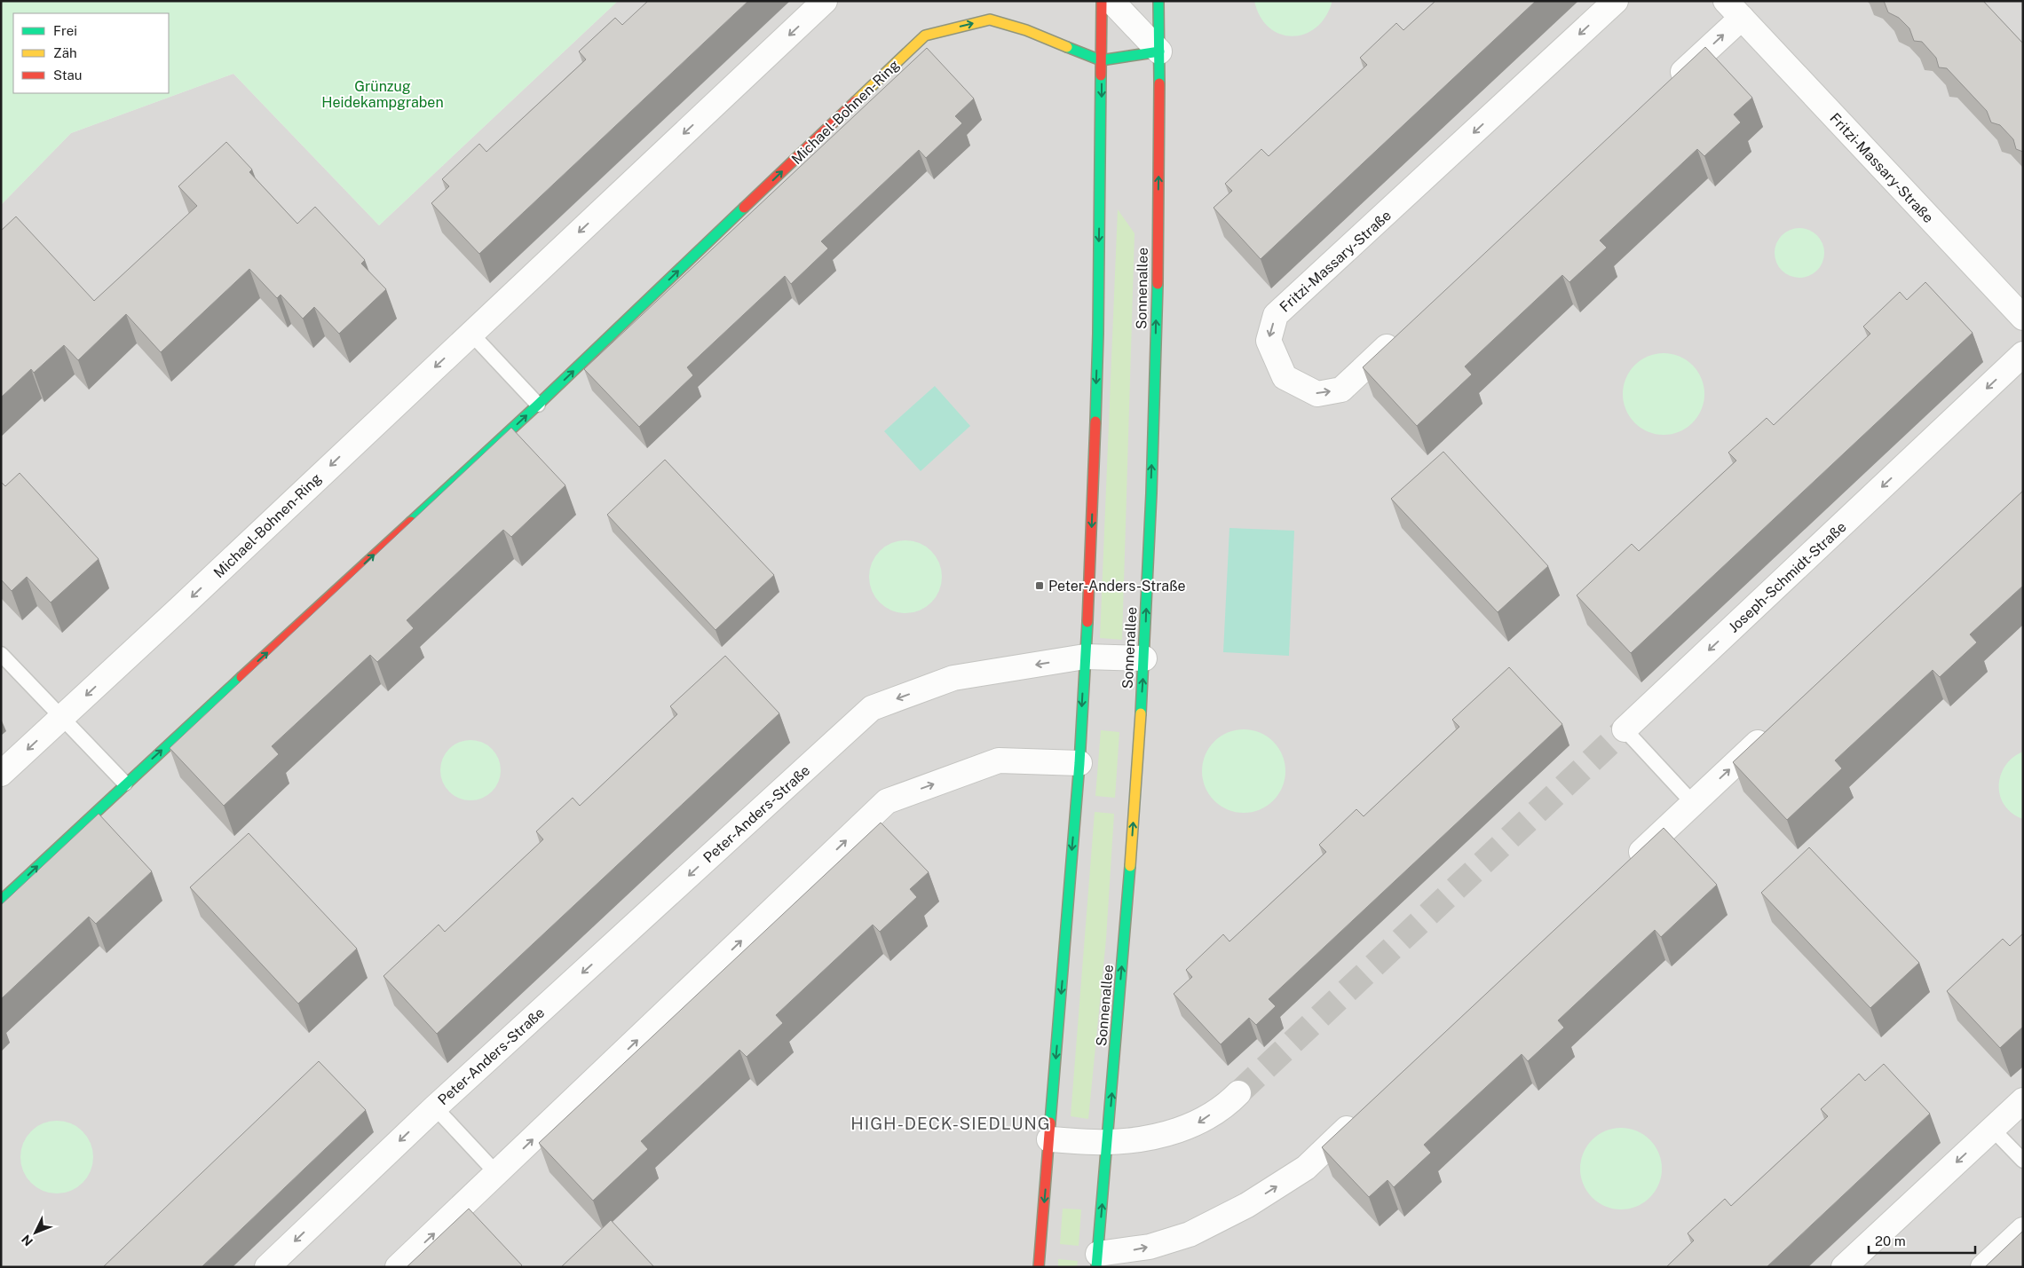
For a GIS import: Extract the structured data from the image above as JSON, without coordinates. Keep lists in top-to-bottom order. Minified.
{"streets":{"main road":["Michael-Bohnen-Ring","Sonnenallee"],"street":["Fritzi-Massary-Straße","Joseph-Schmidt-Straße","Peter-Anders-Straße"]},"crossings":[["Sonnenallee","Peter-Anders-Straße"]],"one_way":["Joseph-Schmidt-Straße"],"districts":["HIGH-DECK-SIEDLUNG"],"parks":["Grünzug Heidekampgraben"],"places":{"transit":["Peter-Anders-Straße"]},"legend":["Frei","Zäh","Stau"],"scale_bar":"20 m","north":"bottom left"}
